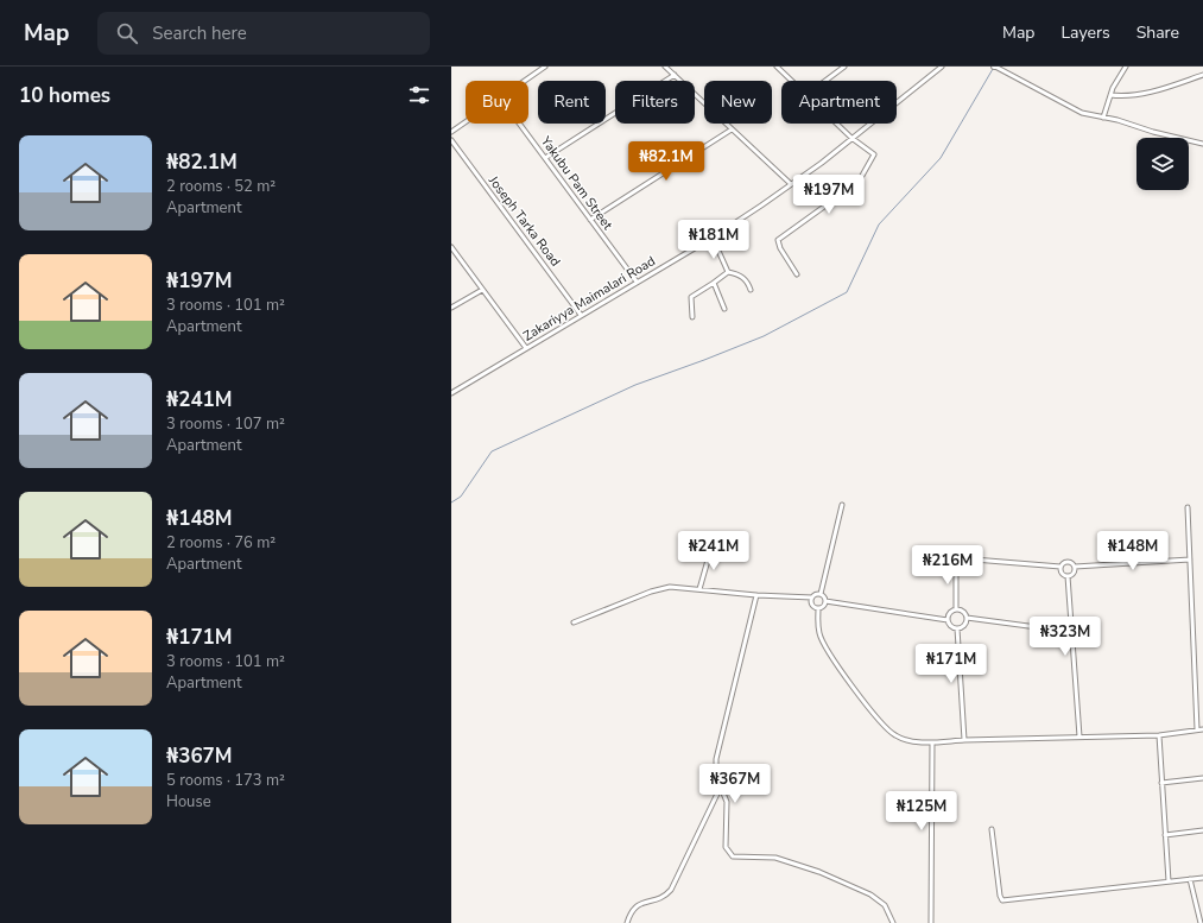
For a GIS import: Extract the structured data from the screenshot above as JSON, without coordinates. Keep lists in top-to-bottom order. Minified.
{"streets":{"street":["Yakubu Pam Street","Joseph Tarka Road","Zakariyya Maimalari Road"]},"crossings":[["Yakubu Pam Street","Zakariyya Maimalari Road"],["Joseph Tarka Road","Zakariyya Maimalari Road"]],"page":{"header":"Map","search":"Search here","nav":["Map","Layers","Share"],"heading":"10 homes","chip":["Buy","Rent","Filters","New","Apartment"],"list":[{"name":"₦82.1M","note":"2 rooms · 52 m² · Apartment"},{"name":"₦197M","note":"3 rooms · 101 m² · Apartment"},{"name":"₦241M","note":"3 rooms · 107 m² · Apartment"},{"name":"₦148M","note":"2 rooms · 76 m² · Apartment"},{"name":"₦171M","note":"3 rooms · 101 m² · Apartment"},{"name":"₦367M","note":"5 rooms · 173 m² · House"}],"price":["₦82.1M","₦197M","₦181M","₦241M","₦148M","₦216M","₦323M","₦171M","₦367M","₦125M"]}}
